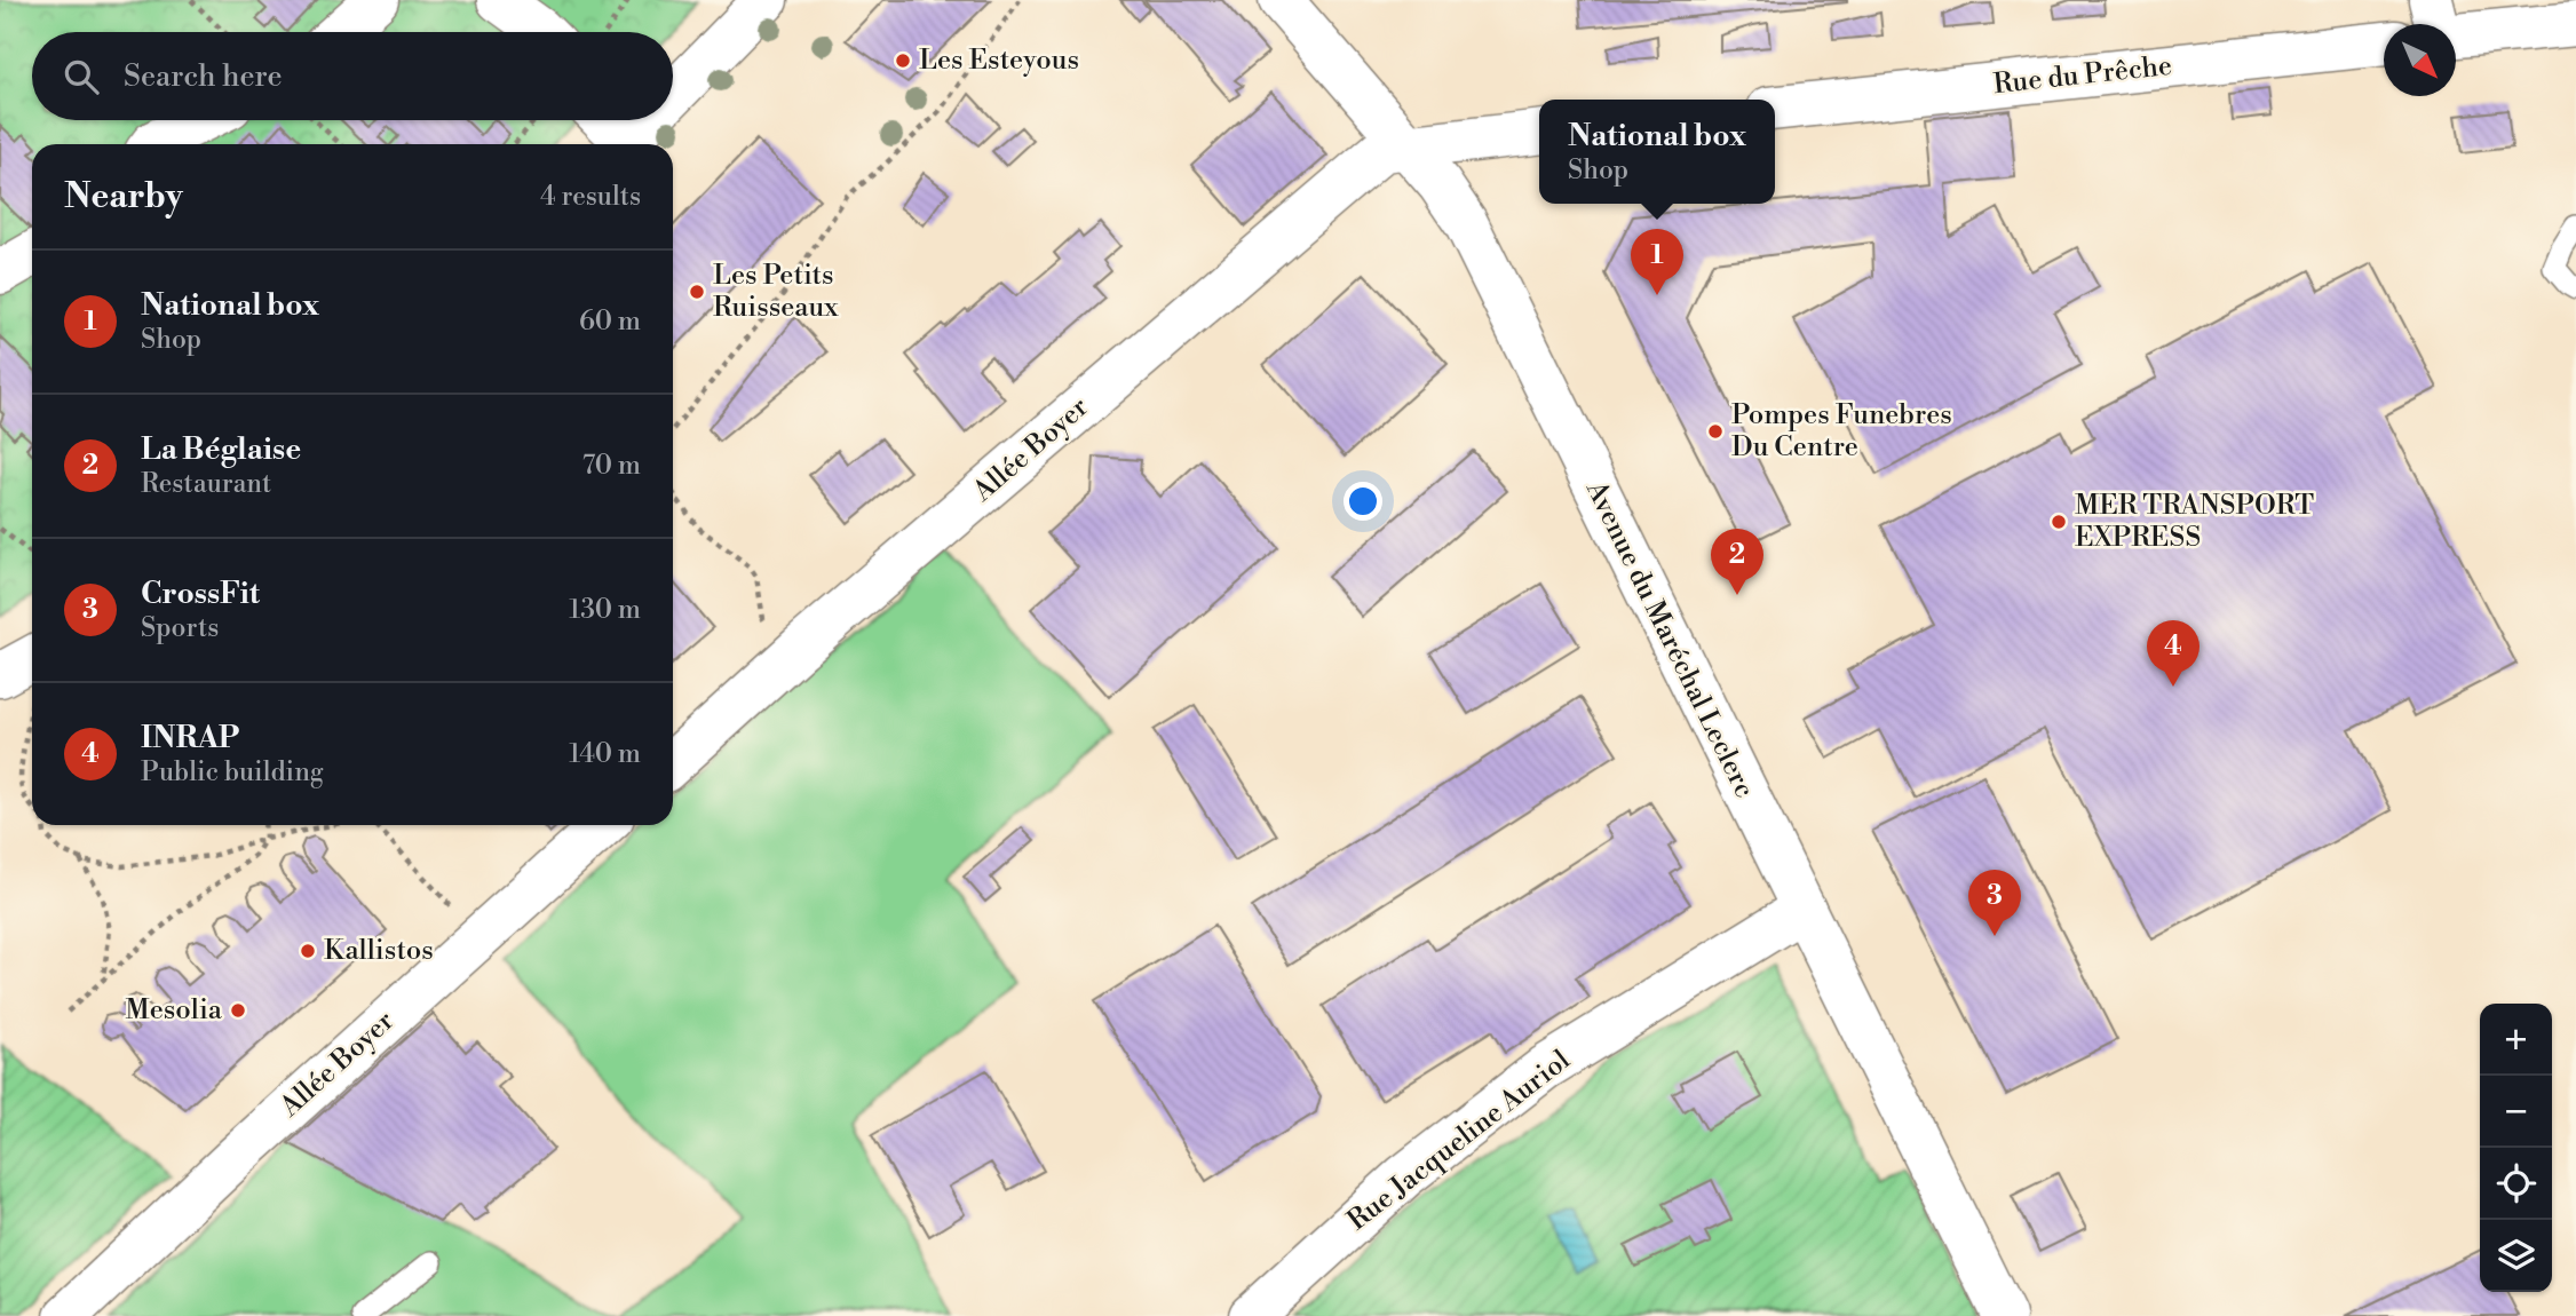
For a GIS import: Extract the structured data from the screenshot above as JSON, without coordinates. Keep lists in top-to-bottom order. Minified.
{"streets":{"street":["Rue du Prêche","Allée Boyer","Avenue du Maréchal Leclerc","Rue Jacqueline Auriol"]},"crossings":[["Allée Boyer","Avenue du Maréchal Leclerc"],["Avenue du Maréchal Leclerc","Rue Jacqueline Auriol"]],"places":["Les Esteyous","Les Petits Ruisseaux","Pompes Funebres Du Centre","MER TRANSPORT EXPRESS","Kallistos","Mesolia"],"north":"bottom right","page":{"search":"Search here","popup":["National box","Shop"],"heading":["Nearby","4 results"],"pins":["1","2","4","3"],"list":[{"mark":"1","name":"National box","note":"Shop","value":"60 m"},{"mark":"2","name":"La Béglaise","note":"Restaurant","value":"70 m"},{"mark":"3","name":"CrossFit","note":"Sports","value":"130 m"},{"mark":"4","name":"INRAP","note":"Public building","value":"140 m"}],"map_buttons":["+","−"]}}
